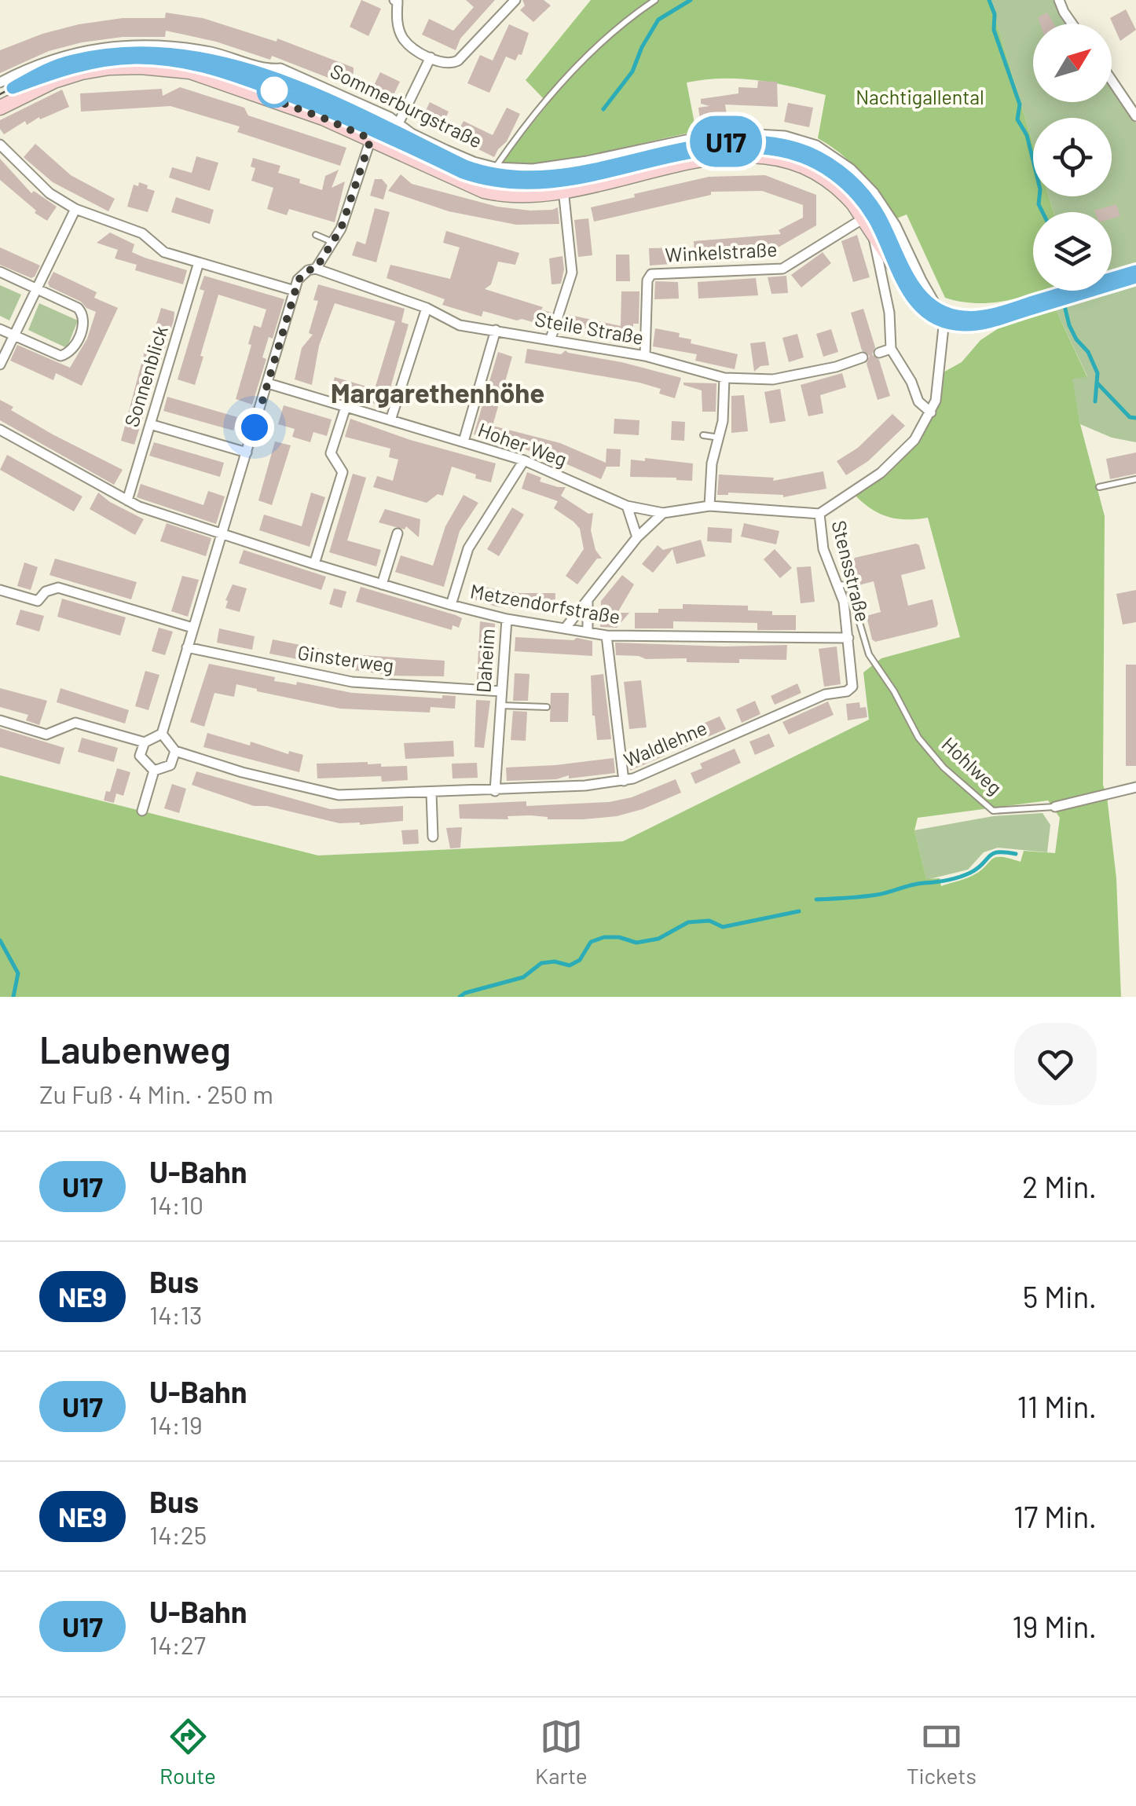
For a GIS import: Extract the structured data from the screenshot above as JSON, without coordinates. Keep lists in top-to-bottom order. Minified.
{"streets":{"street":["Sommerburgstraße","Winkelstraße","Steile Straße","Sonnenblick","Hoher Weg","Stensstraße","Metzendorfstraße","Ginsterweg","Daheim","Waldlehne","Hohlweg"]},"crossings":[["Sommerburgstraße","Stensstraße"],["Winkelstraße","Steile Straße"],["Sonnenblick","Metzendorfstraße"],["Hoher Weg","Stensstraße"],["Stensstraße","Metzendorfstraße"],["Stensstraße","Waldlehne"],["Stensstraße","Hohlweg"],["Metzendorfstraße","Daheim"],["Metzendorfstraße","Waldlehne"],["Ginsterweg","Daheim"],["Daheim","Waldlehne"]],"districts":["Margarethenhöhe"],"parks":["Nachtigallental"],"lines":["metro line U17"],"north":"top right","page":{"on_map":"U17","heading":["Laubenweg","Zu Fuß · 4 Min. · 250 m"],"list":[{"mark":"U17","name":"U-Bahn","note":"14:10","value":"2 Min."},{"mark":"NE9","name":"Bus","note":"14:13","value":"5 Min."},{"mark":"U17","name":"U-Bahn","note":"14:19","value":"11 Min."},{"mark":"NE9","name":"Bus","note":"14:25","value":"17 Min."},{"mark":"U17","name":"U-Bahn","note":"14:27","value":"19 Min."}],"tabs":["Route","Karte","Tickets"]}}
